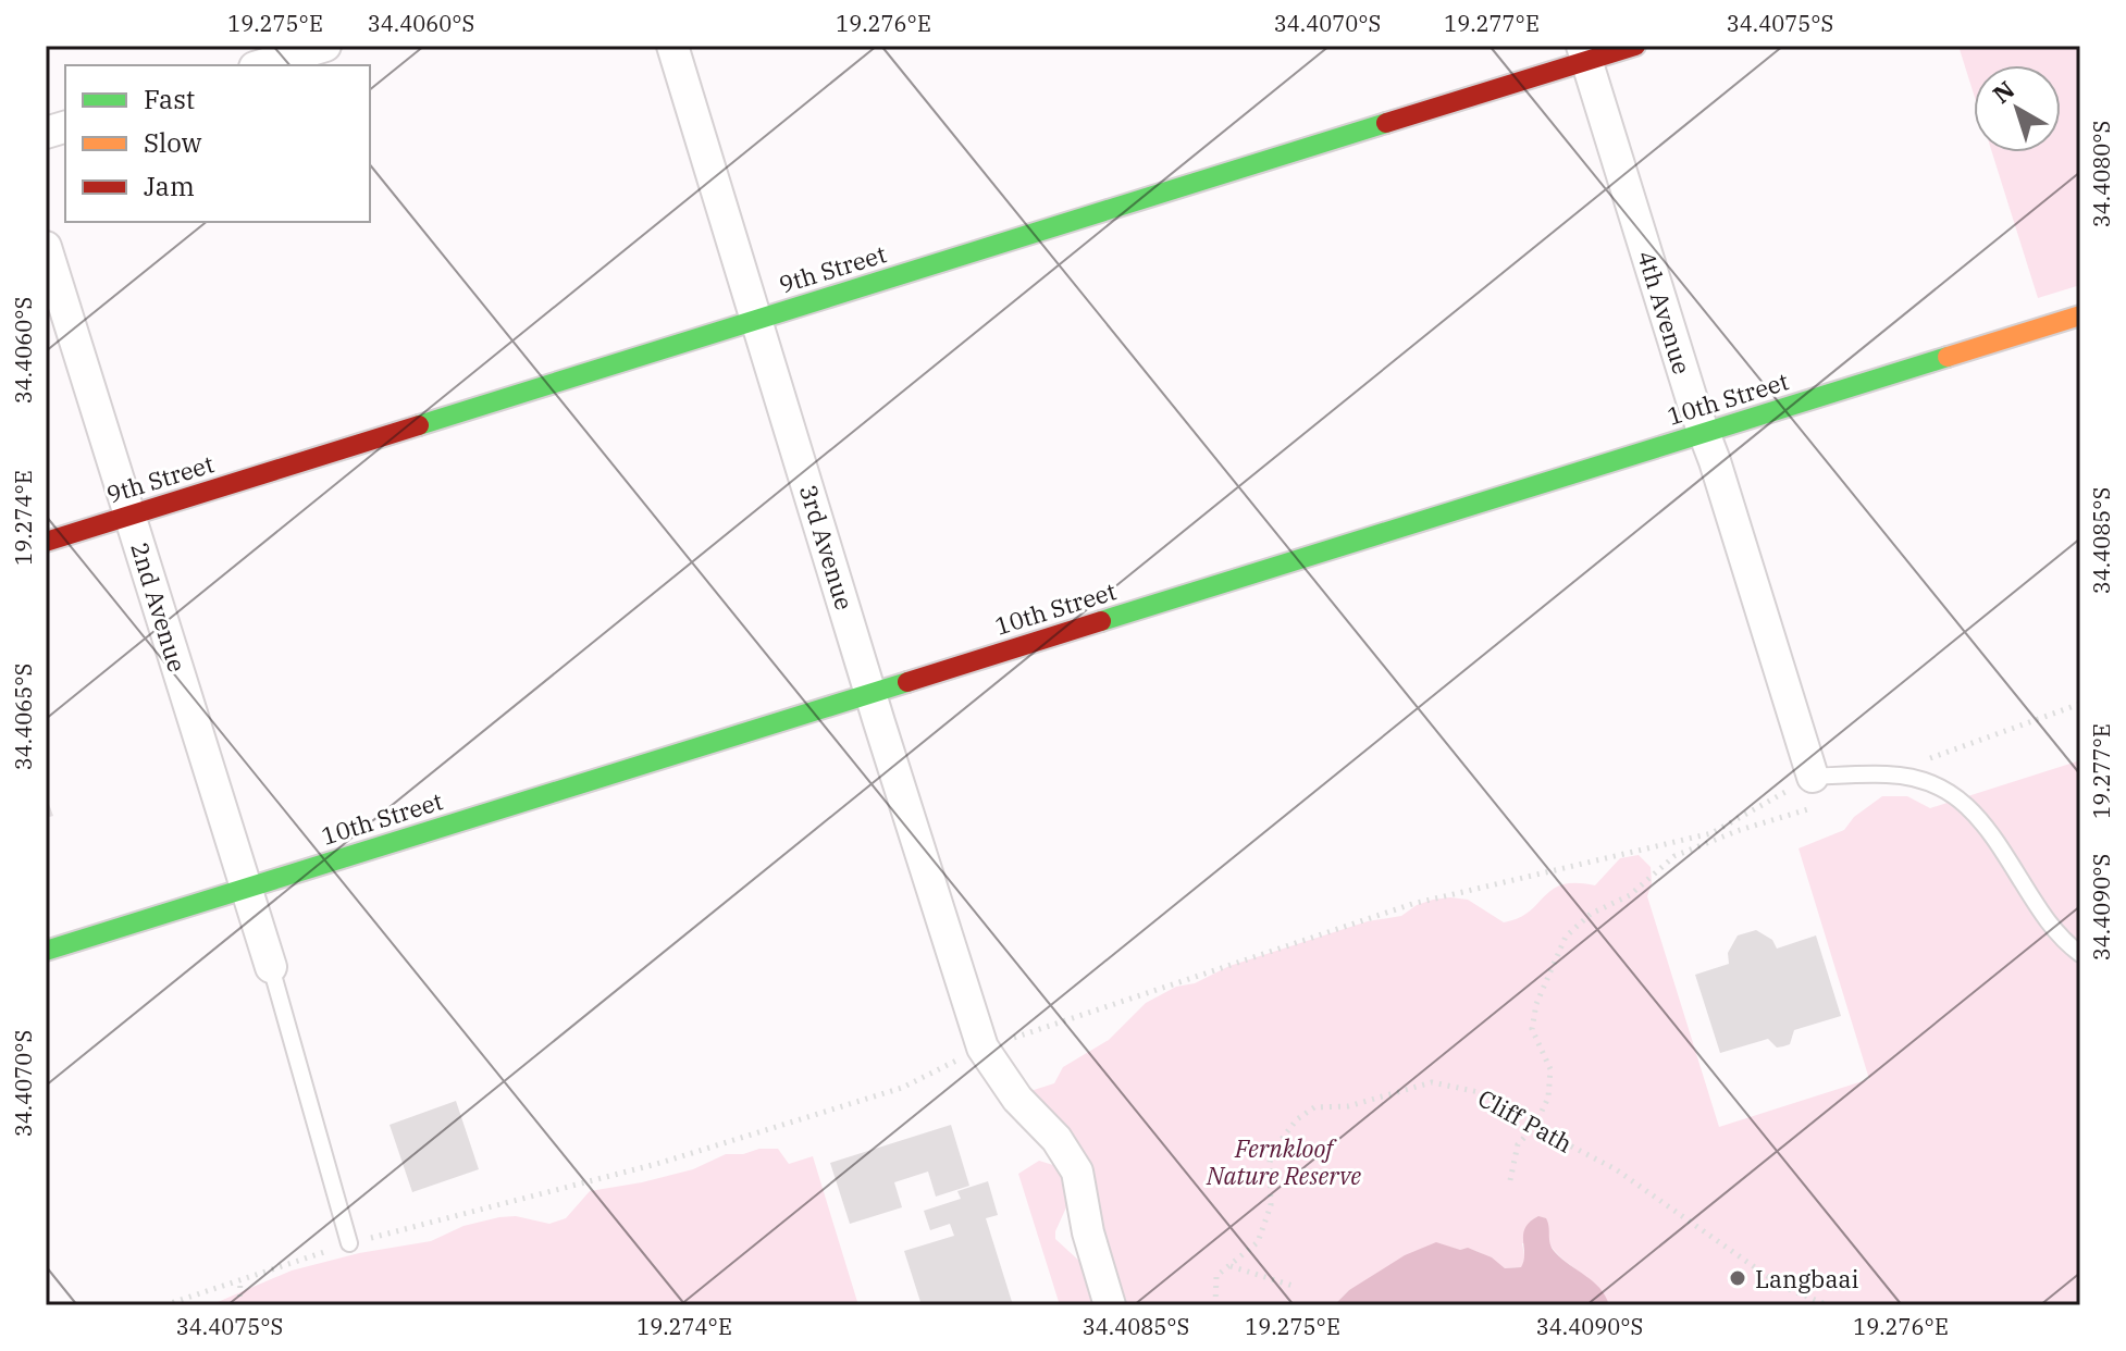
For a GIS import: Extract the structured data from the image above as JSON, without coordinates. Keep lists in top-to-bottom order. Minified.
{"streets":{"street":["9th Street","4th Avenue","10th Street","3rd Avenue","2nd Avenue"],"path":["Cliff Path"]},"crossings":[["9th Street","4th Avenue"],["9th Street","3rd Avenue"],["9th Street","2nd Avenue"],["4th Avenue","10th Street"],["10th Street","3rd Avenue"],["10th Street","2nd Avenue"]],"parks":["Fernkloof Nature Reserve"],"places":["Langbaai"],"legend":["Fast","Slow","Jam"],"north":"top left","coordinates":["19.275°E","34.4060°S","19.276°E","34.4070°S","19.277°E","34.4075°S","34.4080°S","19.274°E","34.4085°S","34.4065°S","34.4090°S"]}
